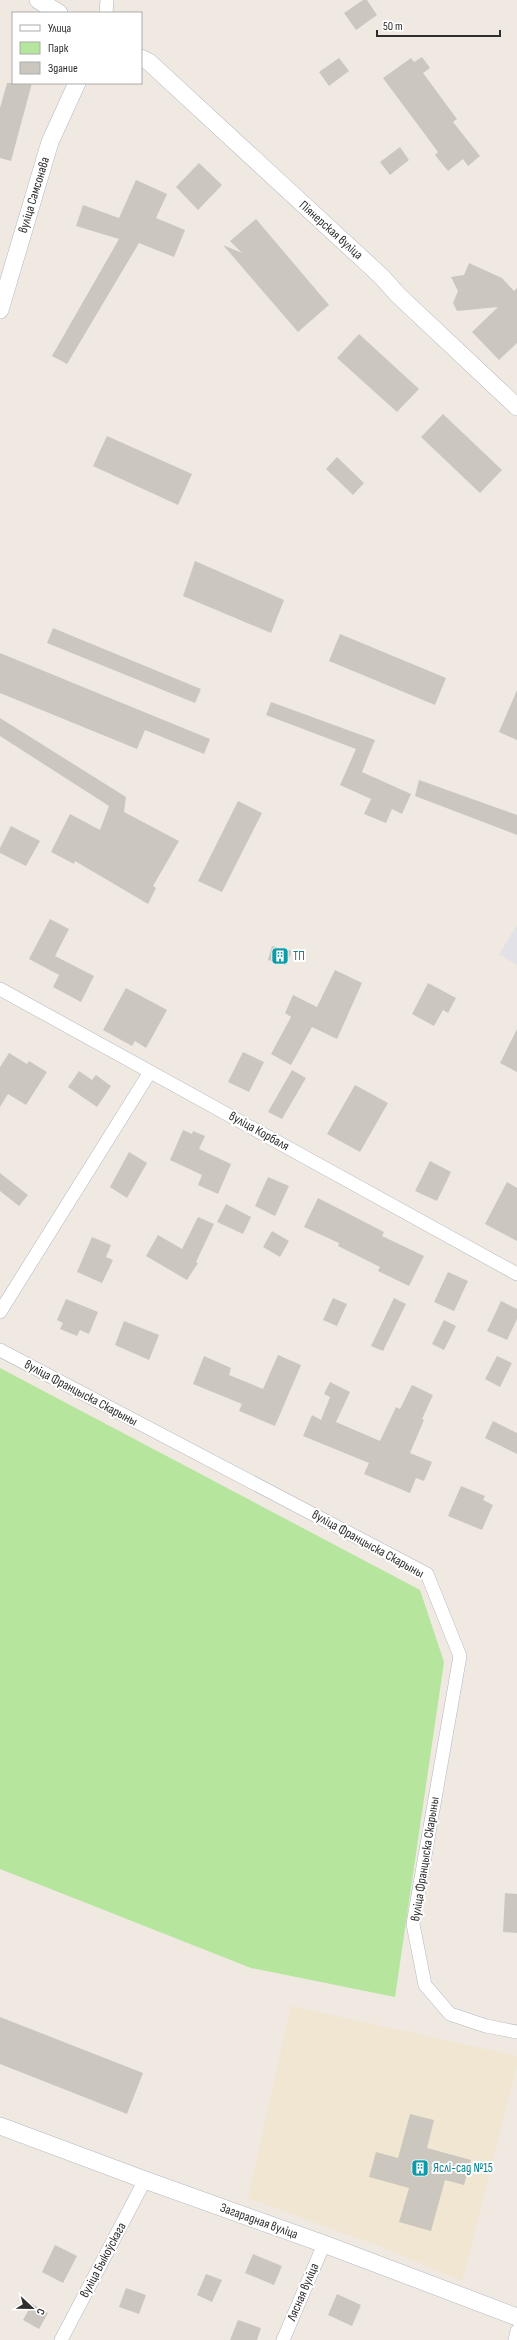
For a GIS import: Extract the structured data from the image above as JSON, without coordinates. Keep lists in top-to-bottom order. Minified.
{"streets":{"street":["вуліца Самсонава","Піянерская вуліца","вуліца Корбаля","вуліца Францыска Скарыны","Загарадная вуліца","вуліца Быкоўскага","Лясная вуліца"]},"crossings":[["Загарадная вуліца","вуліца Быкоўскага"],["Загарадная вуліца","Лясная вуліца"]],"places":{"building":["ТП","Яслі-сад №15"]},"legend":["Улица","Парк","Здание"],"scale_bar":"50 m","north":"right"}
